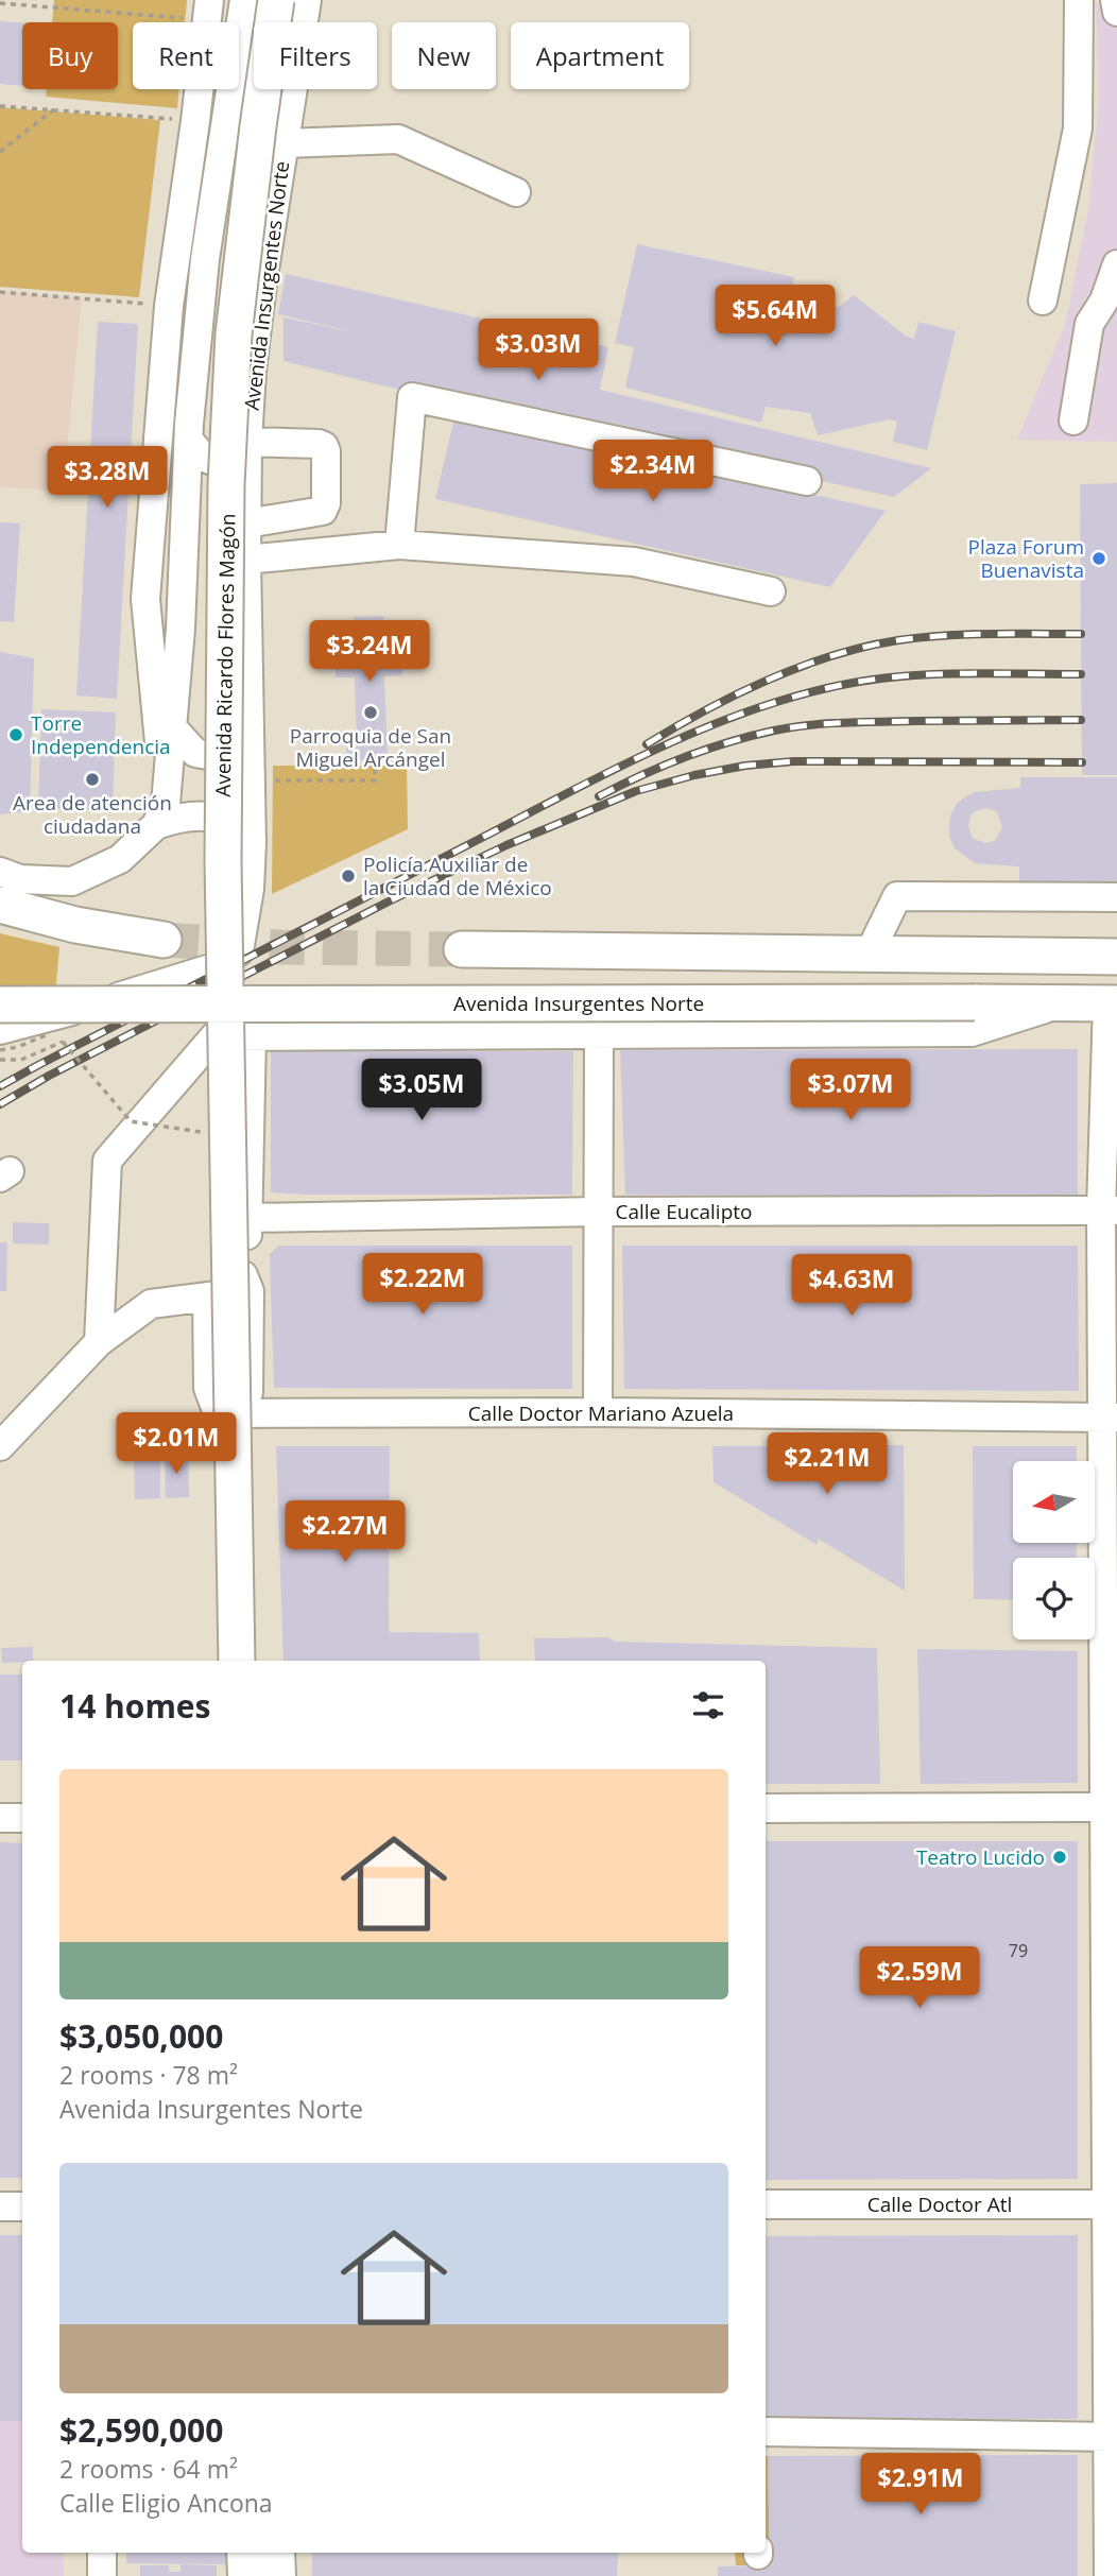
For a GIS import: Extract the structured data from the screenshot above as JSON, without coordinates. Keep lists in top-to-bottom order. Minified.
{"streets":{"main road":["Avenida Insurgentes Norte","Avenida Ricardo Flores Magón"],"street":["Calle Eucalipto","Calle Doctor Mariano Azuela","Calle Doctor Atl"]},"places":["Plaza Forum Buenavista","Parroquia de San Miguel Arcángel","Torre Independencia","Area de atención ciudadana","Policía Auxiliar de la Ciudad de México","Teatro Lucido"],"house_numbers":["79"],"north":"left","page":{"chip":["Buy","Rent","Filters","New","Apartment"],"price":["$5.64M","$3.03M","$2.34M","$3.28M","$3.24M","$3.05M","$3.07M","$2.22M","$4.63M","$2.01M","$2.21M","$2.27M","$2.59M","$2.91M"],"heading":"14 homes","list":[{"name":"$3,050,000","note":"2 rooms · 78 m² · Avenida Insurgentes Norte"},{"name":"$2,590,000","note":"2 rooms · 64 m² · Calle Eligio Ancona"}]}}
